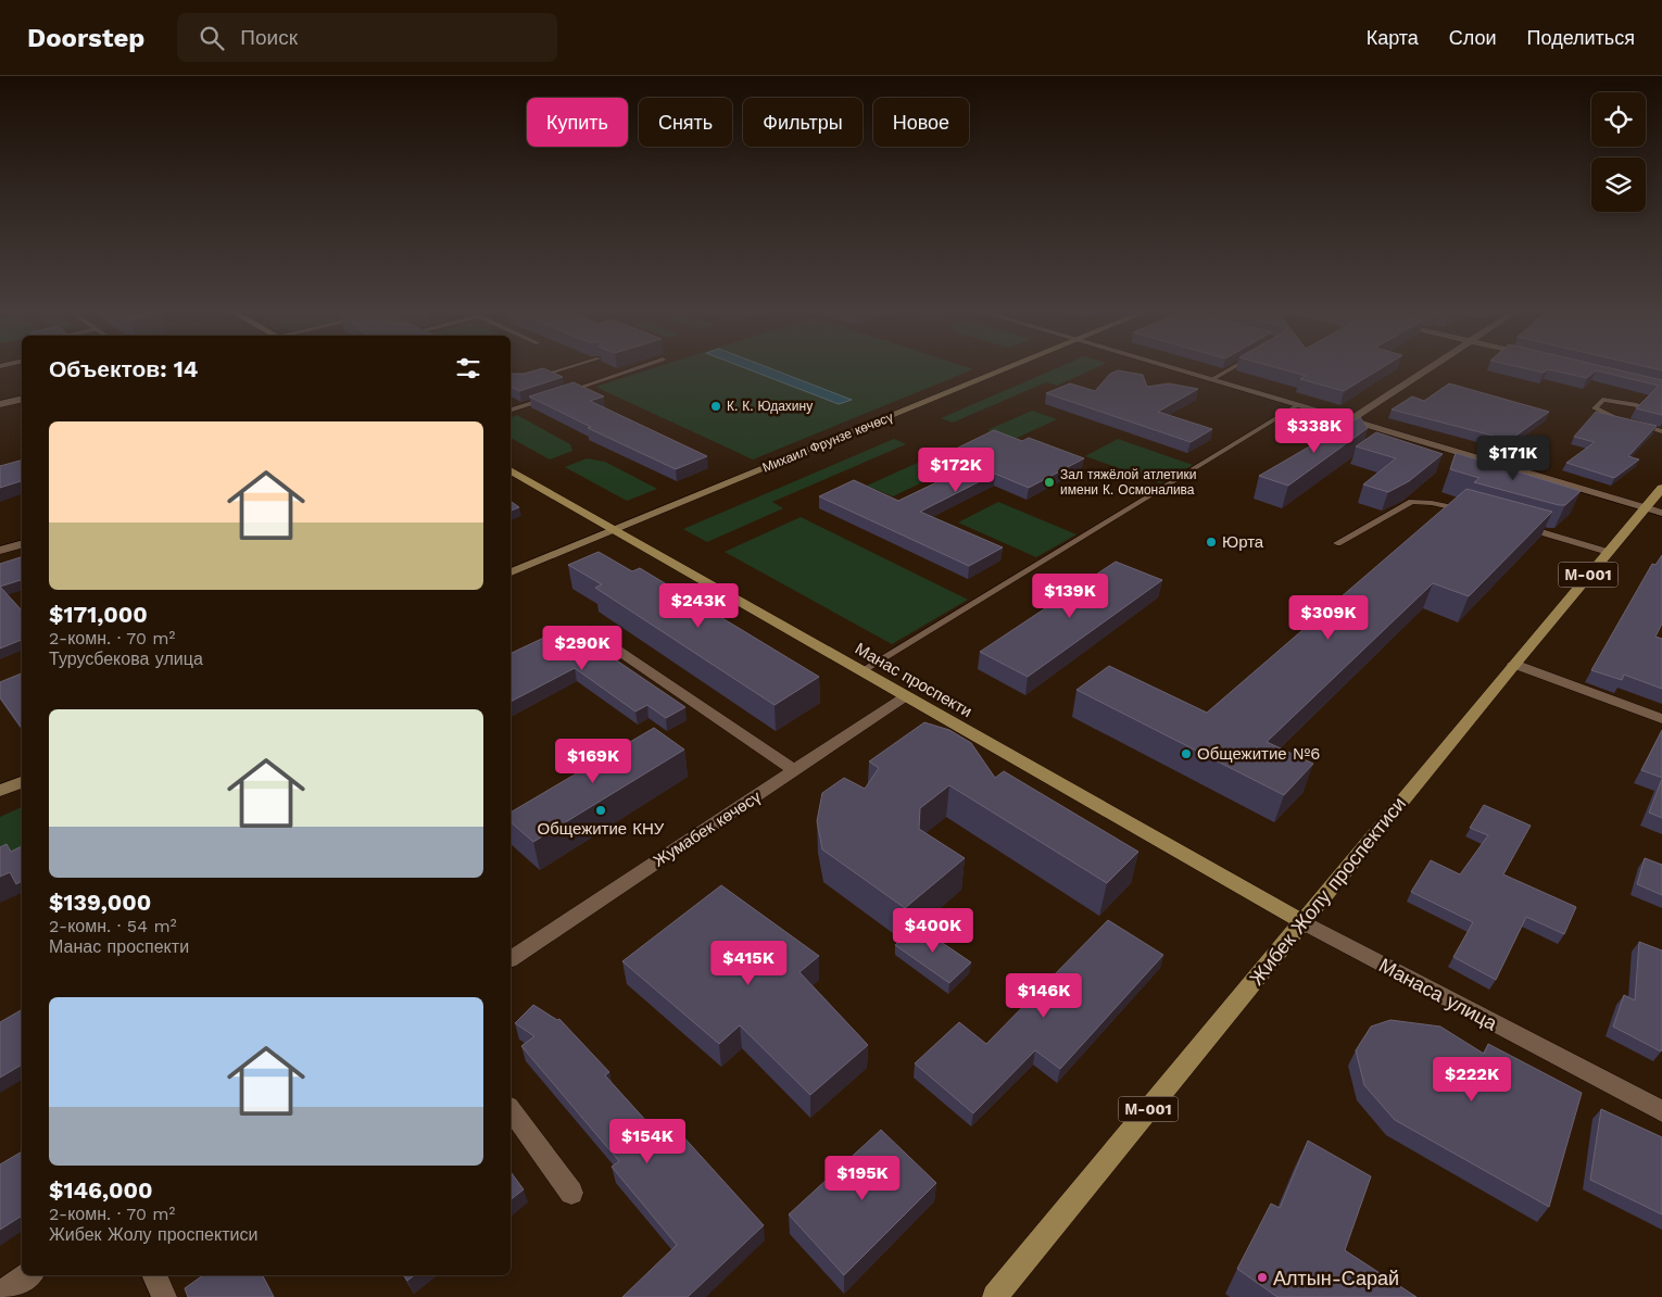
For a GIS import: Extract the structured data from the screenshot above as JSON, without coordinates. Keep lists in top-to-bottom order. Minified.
{"streets":{"main road":["Михаил Фрунзе көчөсү","М-001","Манас проспекти","Жибек Жолу проспектиси"],"street":["Жумабек көчөсү","Манаса улица"]},"crossings":[["Михаил Фрунзе көчөсү","Манас проспекти"],["Манас проспекти","Жумабек көчөсү"],["Манас проспекти","Жибек Жолу проспектиси"],["Манас проспекти","Манаса улица"],["Жибек Жолу проспектиси","Манаса улица"]],"places":["К. К. Юдахину","Зал тяжёлой атлетики имени К. Осмоналива","Юрта","Общежитие №6","Общежитие КНУ","Алтын-Сарай"],"page":{"header":"Doorstep","search":"Поиск","nav":["Карта","Слои","Поделиться"],"chip":["Купить","Снять","Фильтры","Новое"],"heading":"Объектов: 14","list":[{"name":"$171,000","note":"2-комн. · 70 m² · Турусбекова улица"},{"name":"$139,000","note":"2-комн. · 54 m² · Манас проспекти"},{"name":"$146,000","note":"2-комн. · 70 m² · Жибек Жолу проспектиси"}],"price":["$338K","$171K","$172K","$139K","$243K","$309K","$290K","$169K","$400K","$415K","$146K","$222K","$154K","$195K"]}}
